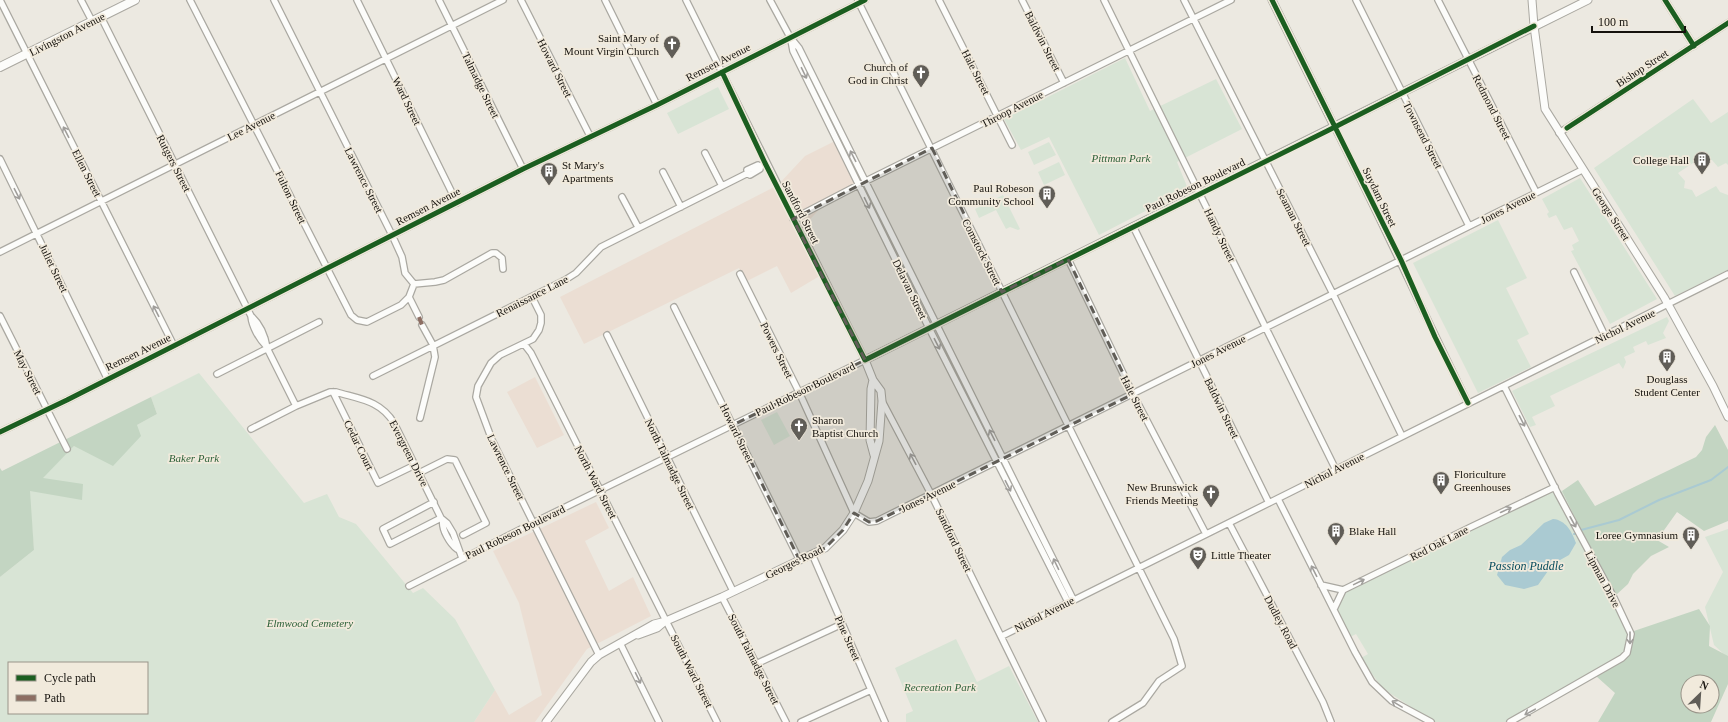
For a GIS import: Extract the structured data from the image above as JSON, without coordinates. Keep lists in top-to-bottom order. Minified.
{"streets":{"main road":["Livingston Avenue"],"street":["Baldwin Street","Remsen Avenue","Howard Street","Bishop Street","Hale Street","Talmadge Street","Ward Street","Redmond Street","Throop Avenue","Lee Avenue","Townsend Street","Rutgers Street","Ellen Street","Lawrence Street","Paul Robeson Boulevard","Fulton Street","Suydam Street","Jones Avenue","Sandford Street","George Street","Seaman Street","Handy Street","Comstock Street","Juliet Street","Delavan Street","Renaissance Lane","Nichol Avenue","Powers Street","May Street","Cedar Court","Evergreen Drive","North Talmadge Street","North Ward Street","Red Oak Lane","Georges Road","Lipman Drive","Dudley Road","Pine Street","South Talmadge Street","South Ward Street"]},"crossings":[["Livingston Avenue","Rutgers Street"],["Livingston Avenue","Ellen Street"],["Baldwin Street","Throop Avenue"],["Baldwin Street","Paul Robeson Boulevard"],["Baldwin Street","Jones Avenue"],["Baldwin Street","Nichol Avenue"],["Remsen Avenue","Howard Street"],["Remsen Avenue","Talmadge Street"],["Remsen Avenue","Ward Street"],["Remsen Avenue","Rutgers Street"],["Remsen Avenue","Ellen Street"],["Remsen Avenue","Lawrence Street"],["Remsen Avenue","Fulton Street"],["Remsen Avenue","Sandford Street"],["Remsen Avenue","Comstock Street"],["Remsen Avenue","Juliet Street"],["Remsen Avenue","Delavan Street"],["Remsen Avenue","May Street"],["Howard Street","Paul Robeson Boulevard"],["Howard Street","Georges Road"],["Bishop Street","George Street"],["Hale Street","Throop Avenue"],["Hale Street","Paul Robeson Boulevard"],["Hale Street","Jones Avenue"],["Hale Street","Nichol Avenue"],["Talmadge Street","Lee Avenue"],["Ward Street","Lee Avenue"],["Redmond Street","Paul Robeson Boulevard"],["Redmond Street","Jones Avenue"],["Throop Avenue","Sandford Street"],["Throop Avenue","Seaman Street"],["Throop Avenue","Handy Street"],["Throop Avenue","Comstock Street"],["Throop Avenue","Delavan Street"],["Lee Avenue","Rutgers Street"],["Lee Avenue","Ellen Street"],["Lee Avenue","Lawrence Street"],["Lee Avenue","Fulton Street"],["Lee Avenue","Juliet Street"],["Townsend Street","Paul Robeson Boulevard"],["Townsend Street","Jones Avenue"],["Lawrence Street","Paul Robeson Boulevard"],["Lawrence Street","Renaissance Lane"],["Lawrence Street","North Ward Street"],["Lawrence Street","Georges Road"],["Paul Robeson Boulevard","Suydam Street"],["Paul Robeson Boulevard","Sandford Street"],["Paul Robeson Boulevard","George Street"],["Paul Robeson Boulevard","Seaman Street"],["Paul Robeson Boulevard","Handy Street"],["Paul Robeson Boulevard","Comstock Street"],["Paul Robeson Boulevard","Delavan Street"],["Paul Robeson Boulevard","Powers Street"],["Paul Robeson Boulevard","Evergreen Drive"],["Paul Robeson Boulevard","North Talmadge Street"],["Paul Robeson Boulevard","North Ward Street"],["Paul Robeson Boulevard","Georges Road"],["Suydam Street","Jones Avenue"],["Suydam Street","Nichol Avenue"],["Jones Avenue","Sandford Street"],["Jones Avenue","George Street"],["Jones Avenue","Seaman Street"],["Jones Avenue","Handy Street"],["Jones Avenue","Comstock Street"],["Jones Avenue","Delavan Street"],["Jones Avenue","Powers Street"],["Jones Avenue","Georges Road"],["Sandford Street","Renaissance Lane"],["Sandford Street","Nichol Avenue"],["Sandford Street","Georges Road"],["George Street","Nichol Avenue"],["Seaman Street","Nichol Avenue"],["Handy Street","Nichol Avenue"],["Comstock Street","Nichol Avenue"],["Delavan Street","Nichol Avenue"],["Nichol Avenue","Lipman Drive"],["Nichol Avenue","Dudley Road"],["Powers Street","Georges Road"],["Cedar Court","Evergreen Drive"],["North Talmadge Street","Georges Road"],["North Ward Street","Georges Road"],["North Ward Street","South Ward Street"],["Red Oak Lane","Lipman Drive"],["Georges Road","Pine Street"],["Georges Road","South Talmadge Street"],["Georges Road","South Ward Street"]],"one_way":["Ellen Street","Red Oak Lane"],"water":["Passion Puddle"],"parks":["Pittman Park","Baker Park","Elmwood Cemetery","Recreation Park"],"places":{"church":["Saint Mary of Mount Virgin Church","Church of God in Christ","Sharon Baptist Church","New Brunswick Friends Meeting"],"building":["College Hall","St Mary's Apartments","Paul Robeson Community School","Douglass Student Center","Floriculture Greenhouses","Blake Hall","Loree Gymnasium"],"theatre":["Little Theater"]},"legend":["Cycle path","Path"],"scale_bar":"100 m","north":"top right"}
